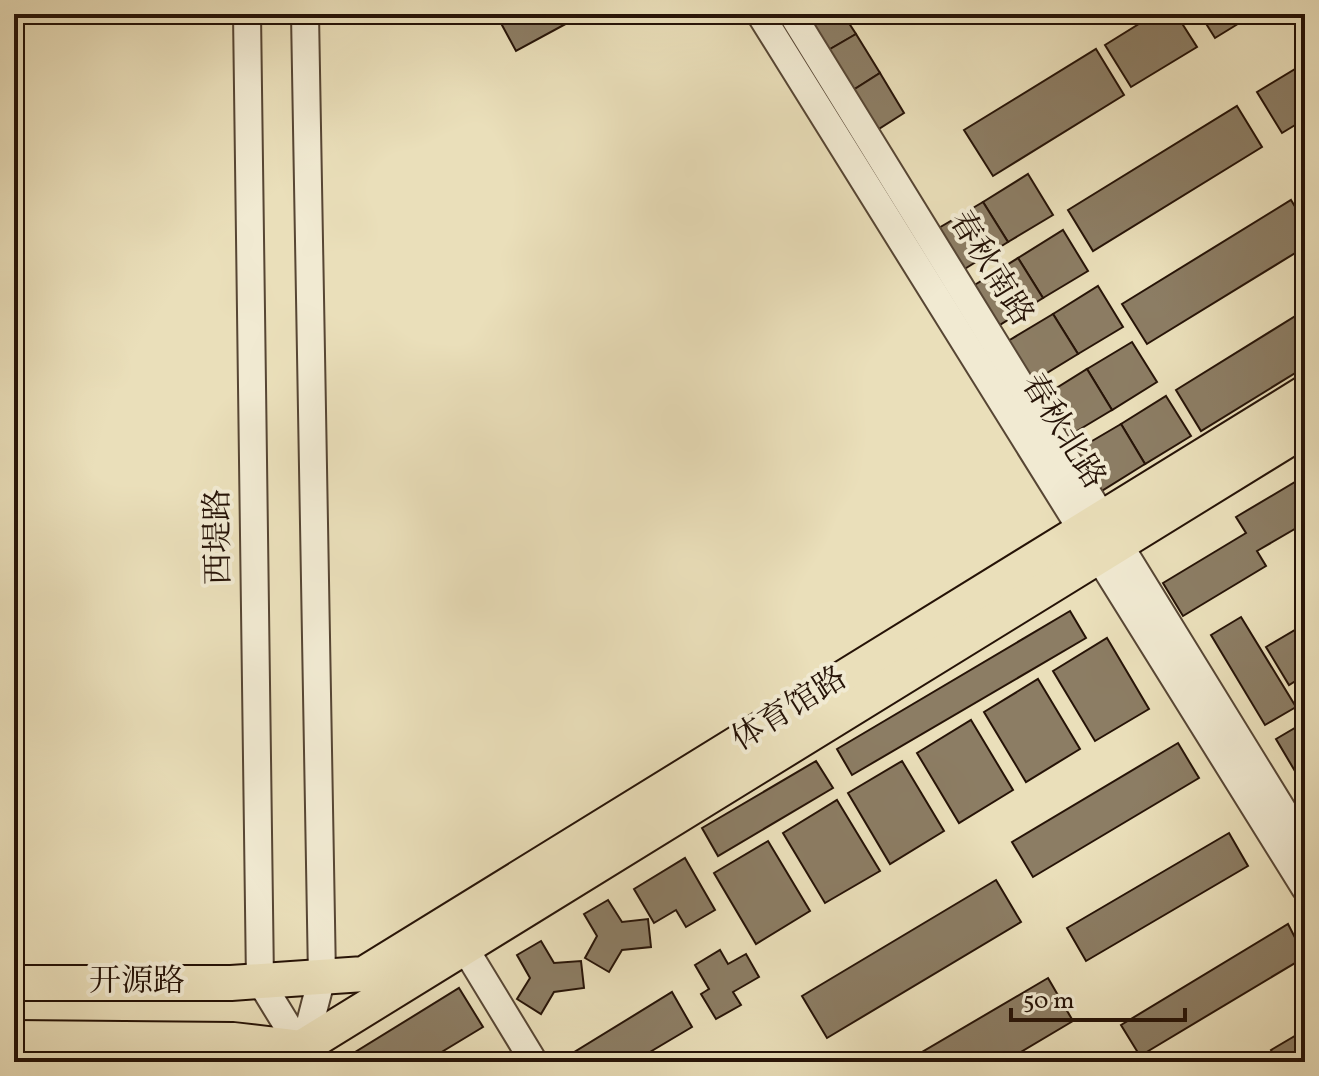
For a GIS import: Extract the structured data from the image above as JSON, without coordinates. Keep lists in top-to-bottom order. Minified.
{"streets":{"main road":["体育馆路","开源路"],"street":["春秋南路","春秋北路","西堤路"]},"crossings":[["春秋南路","春秋北路"],["春秋南路","体育馆路"],["春秋北路","体育馆路"],["西堤路","体育馆路"],["西堤路","开源路"],["体育馆路","开源路"]],"scale_bar":"50 m"}
